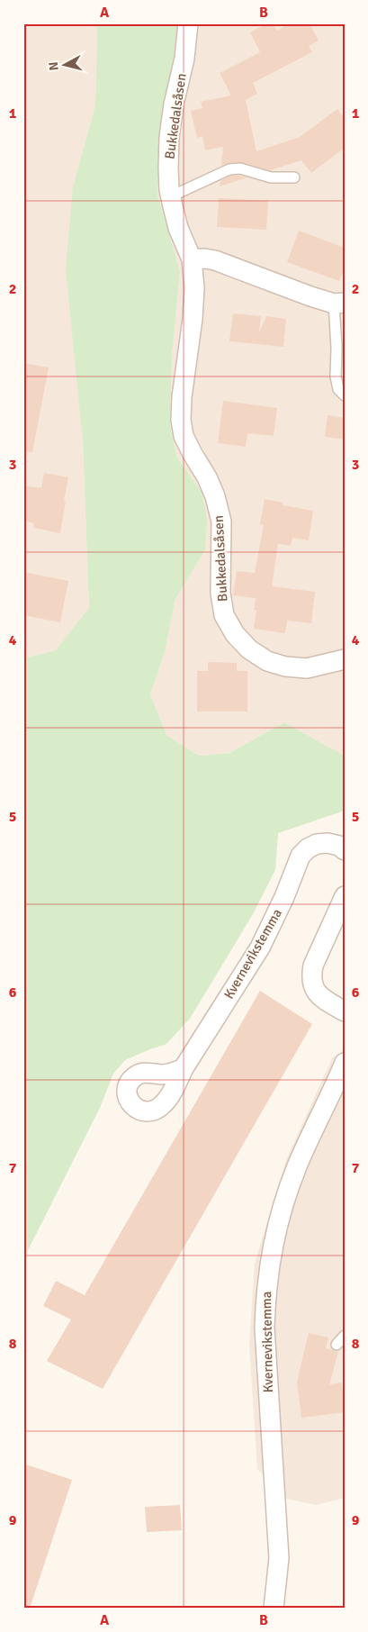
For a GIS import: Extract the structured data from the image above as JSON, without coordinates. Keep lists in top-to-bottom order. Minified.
{"streets":{"street":["Bukkedalsåsen","Kvernevikstemma"]},"north":"left","grid":{"columns":["A","B"],"rows":["1","2","3","4","5","6","7","8","9"]}}
